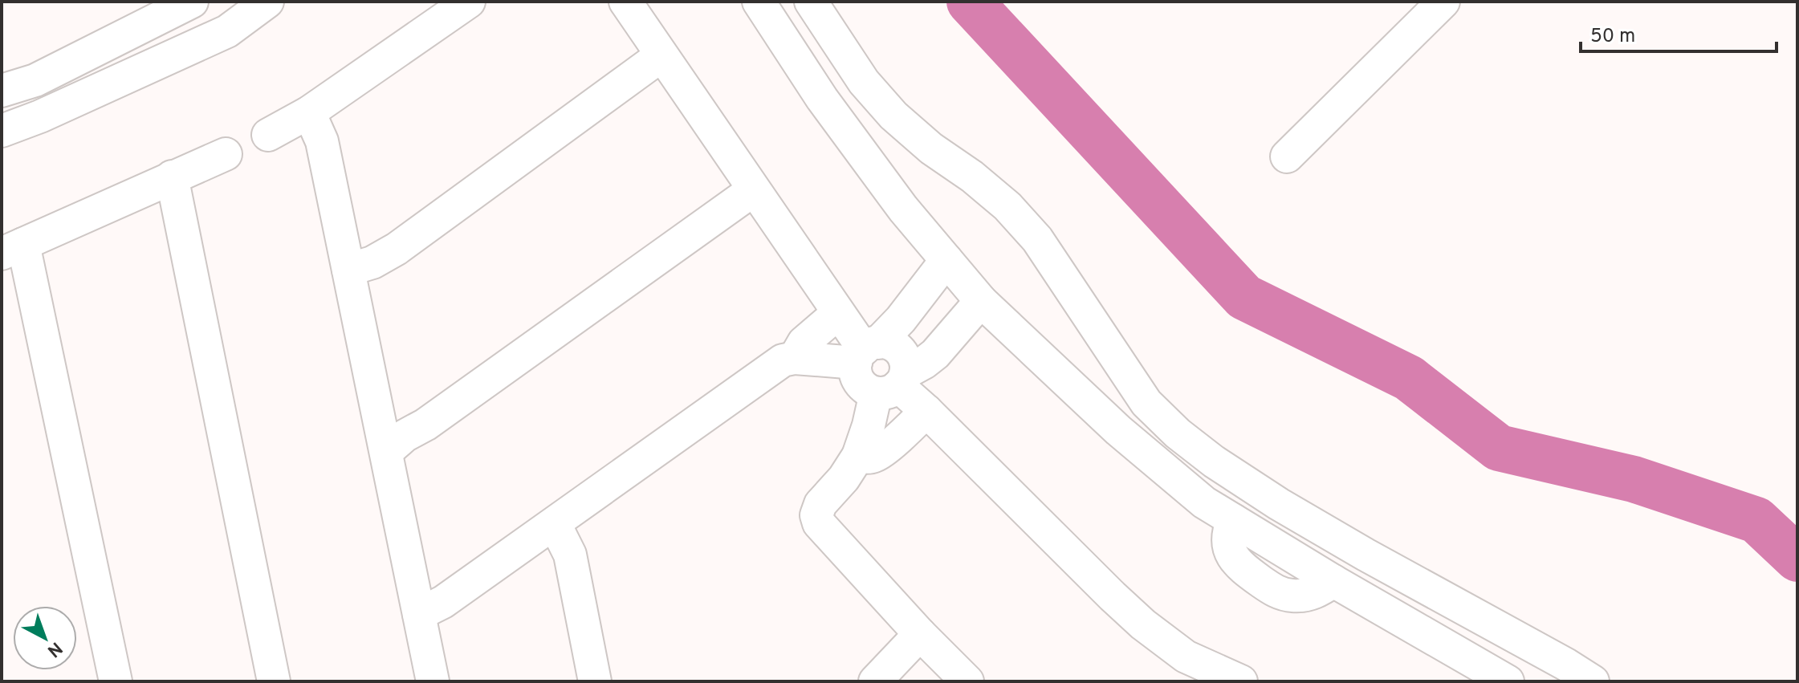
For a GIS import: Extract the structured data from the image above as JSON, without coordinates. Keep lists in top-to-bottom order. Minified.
{"scale_bar":"50 m","north":"bottom right"}
